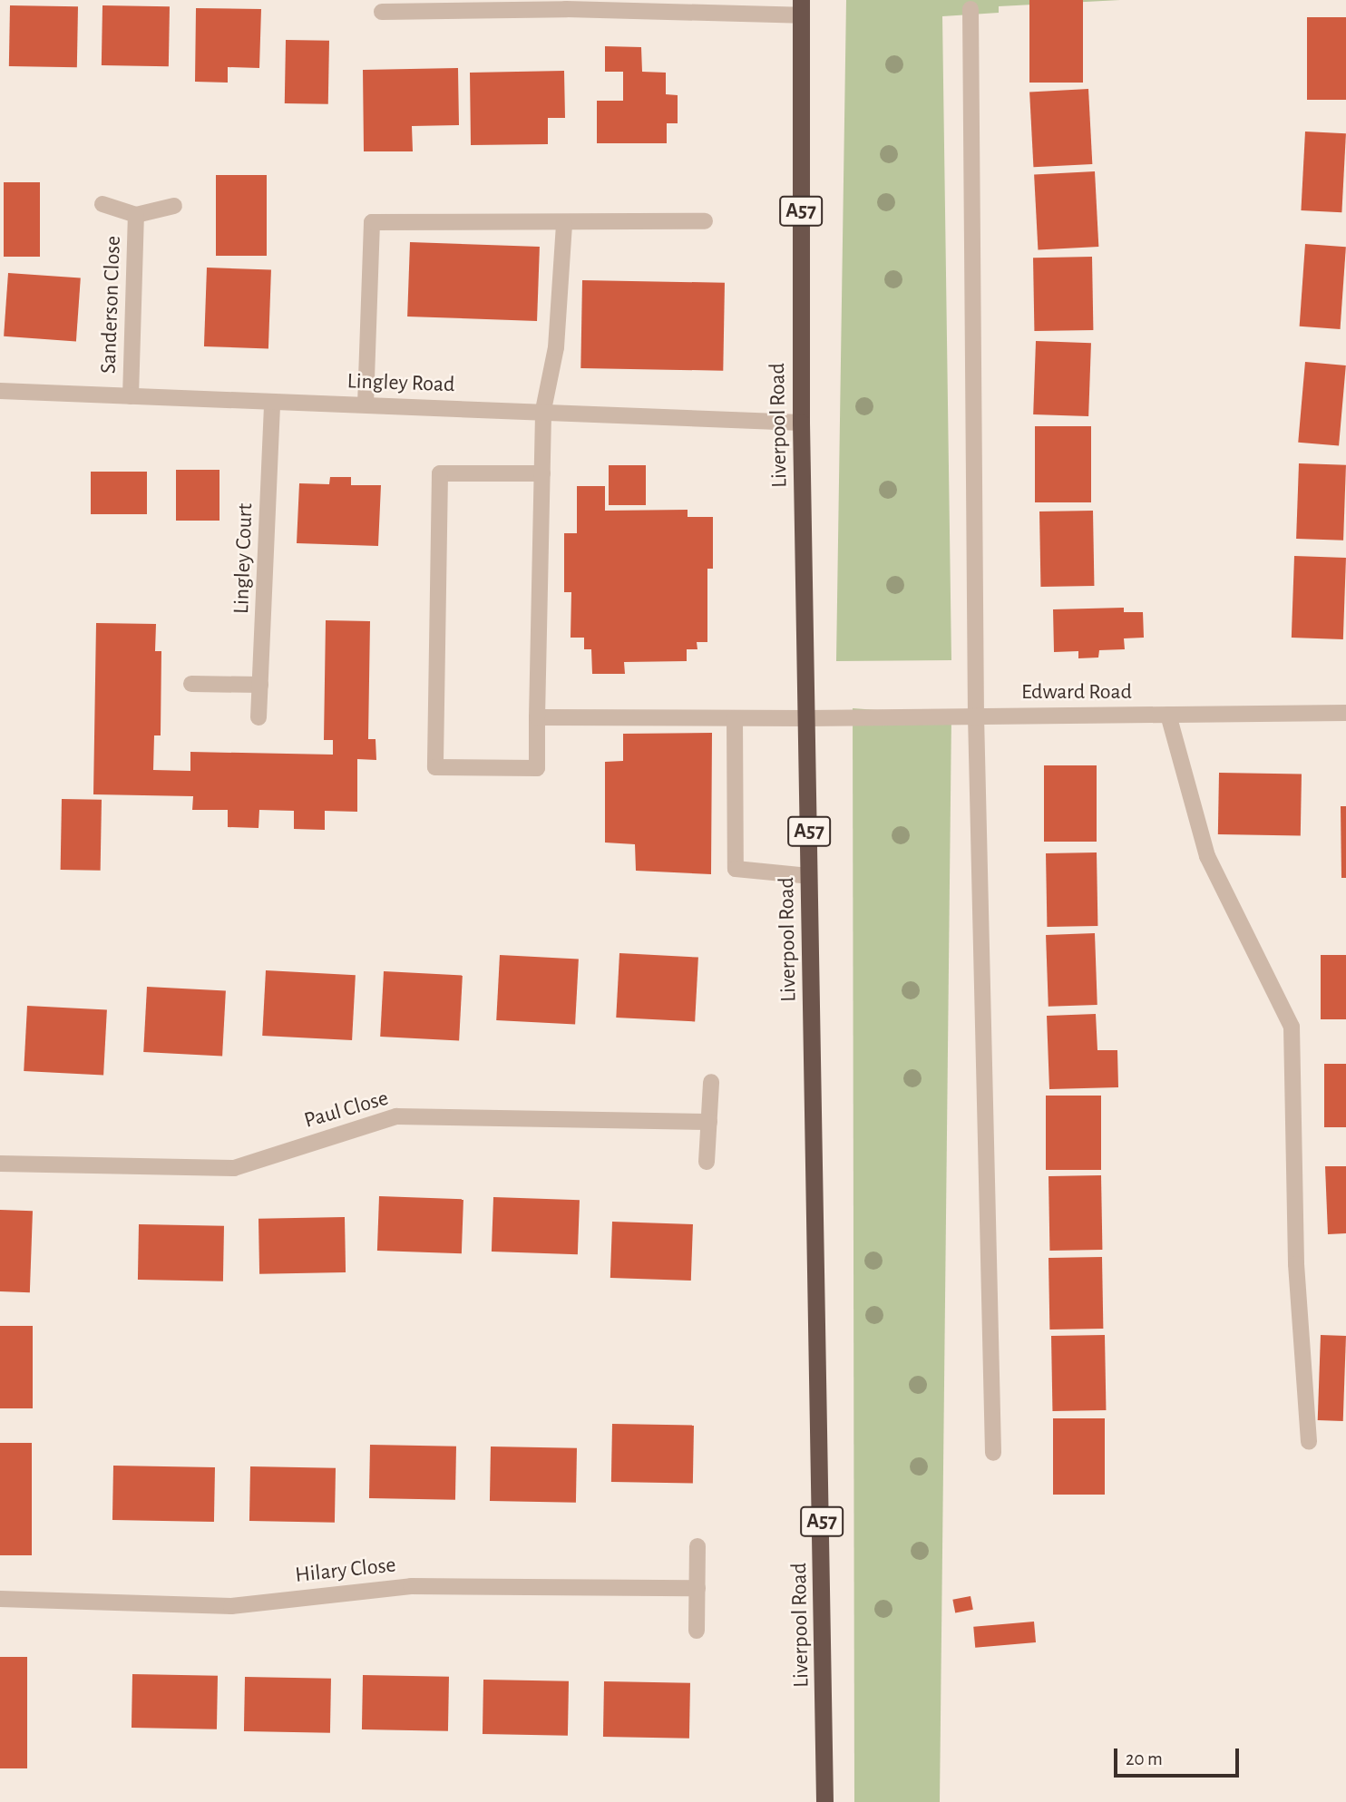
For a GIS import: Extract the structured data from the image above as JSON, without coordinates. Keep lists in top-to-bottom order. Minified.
{"streets":{"highway":["A57","Liverpool Road"],"street":["Sanderson Close","Lingley Road","Lingley Court","Edward Road","Paul Close","Hilary Close"]},"crossings":[["Sanderson Close","Lingley Road"],["Lingley Road","Liverpool Road"],["Lingley Road","Lingley Court"],["Liverpool Road","Edward Road"]],"scale_bar":"20 m"}
